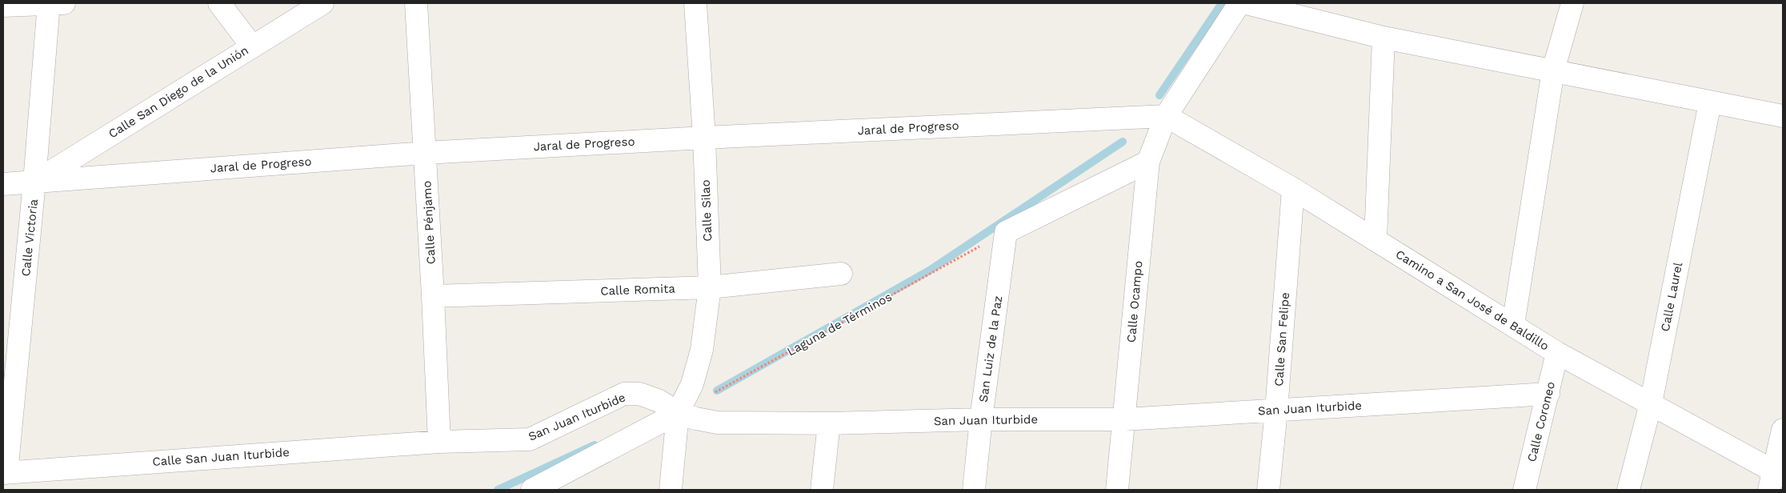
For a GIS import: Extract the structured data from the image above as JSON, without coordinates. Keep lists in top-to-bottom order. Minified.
{"streets":{"street":["Calle San Diego de la Unión","Jaral de Progreso","Calle Silao","Calle Pénjamo","Calle Victoria","Calle Romita","Calle Laurel","Camino a San José de Baldillo","Calle Ocampo","Calle San Felipe","San Luiz de la Paz","San Juan Iturbide","Calle Coroneo","Calle San Juan Iturbide"],"path":["Laguna de Términos"]},"crossings":[["Calle San Diego de la Unión","Jaral de Progreso"],["Calle San Diego de la Unión","Calle Victoria"],["Jaral de Progreso","Calle Silao"],["Jaral de Progreso","Calle Pénjamo"],["Jaral de Progreso","Calle Victoria"],["Jaral de Progreso","Camino a San José de Baldillo"],["Jaral de Progreso","Calle Ocampo"],["Calle Silao","Calle Romita"],["Calle Silao","San Juan Iturbide"],["Calle Pénjamo","Calle Romita"],["Calle Pénjamo","San Juan Iturbide"],["Calle Pénjamo","Calle San Juan Iturbide"],["Calle Victoria","Calle San Juan Iturbide"],["Calle Laurel","Camino a San José de Baldillo"],["Camino a San José de Baldillo","Calle Ocampo"],["Camino a San José de Baldillo","Calle San Felipe"],["Camino a San José de Baldillo","Calle Coroneo"],["Calle Ocampo","San Juan Iturbide"],["Laguna de Términos","San Luiz de la Paz"],["Calle San Felipe","San Juan Iturbide"],["San Luiz de la Paz","San Juan Iturbide"],["San Juan Iturbide","Calle Coroneo"],["San Juan Iturbide","Calle San Juan Iturbide"]]}
